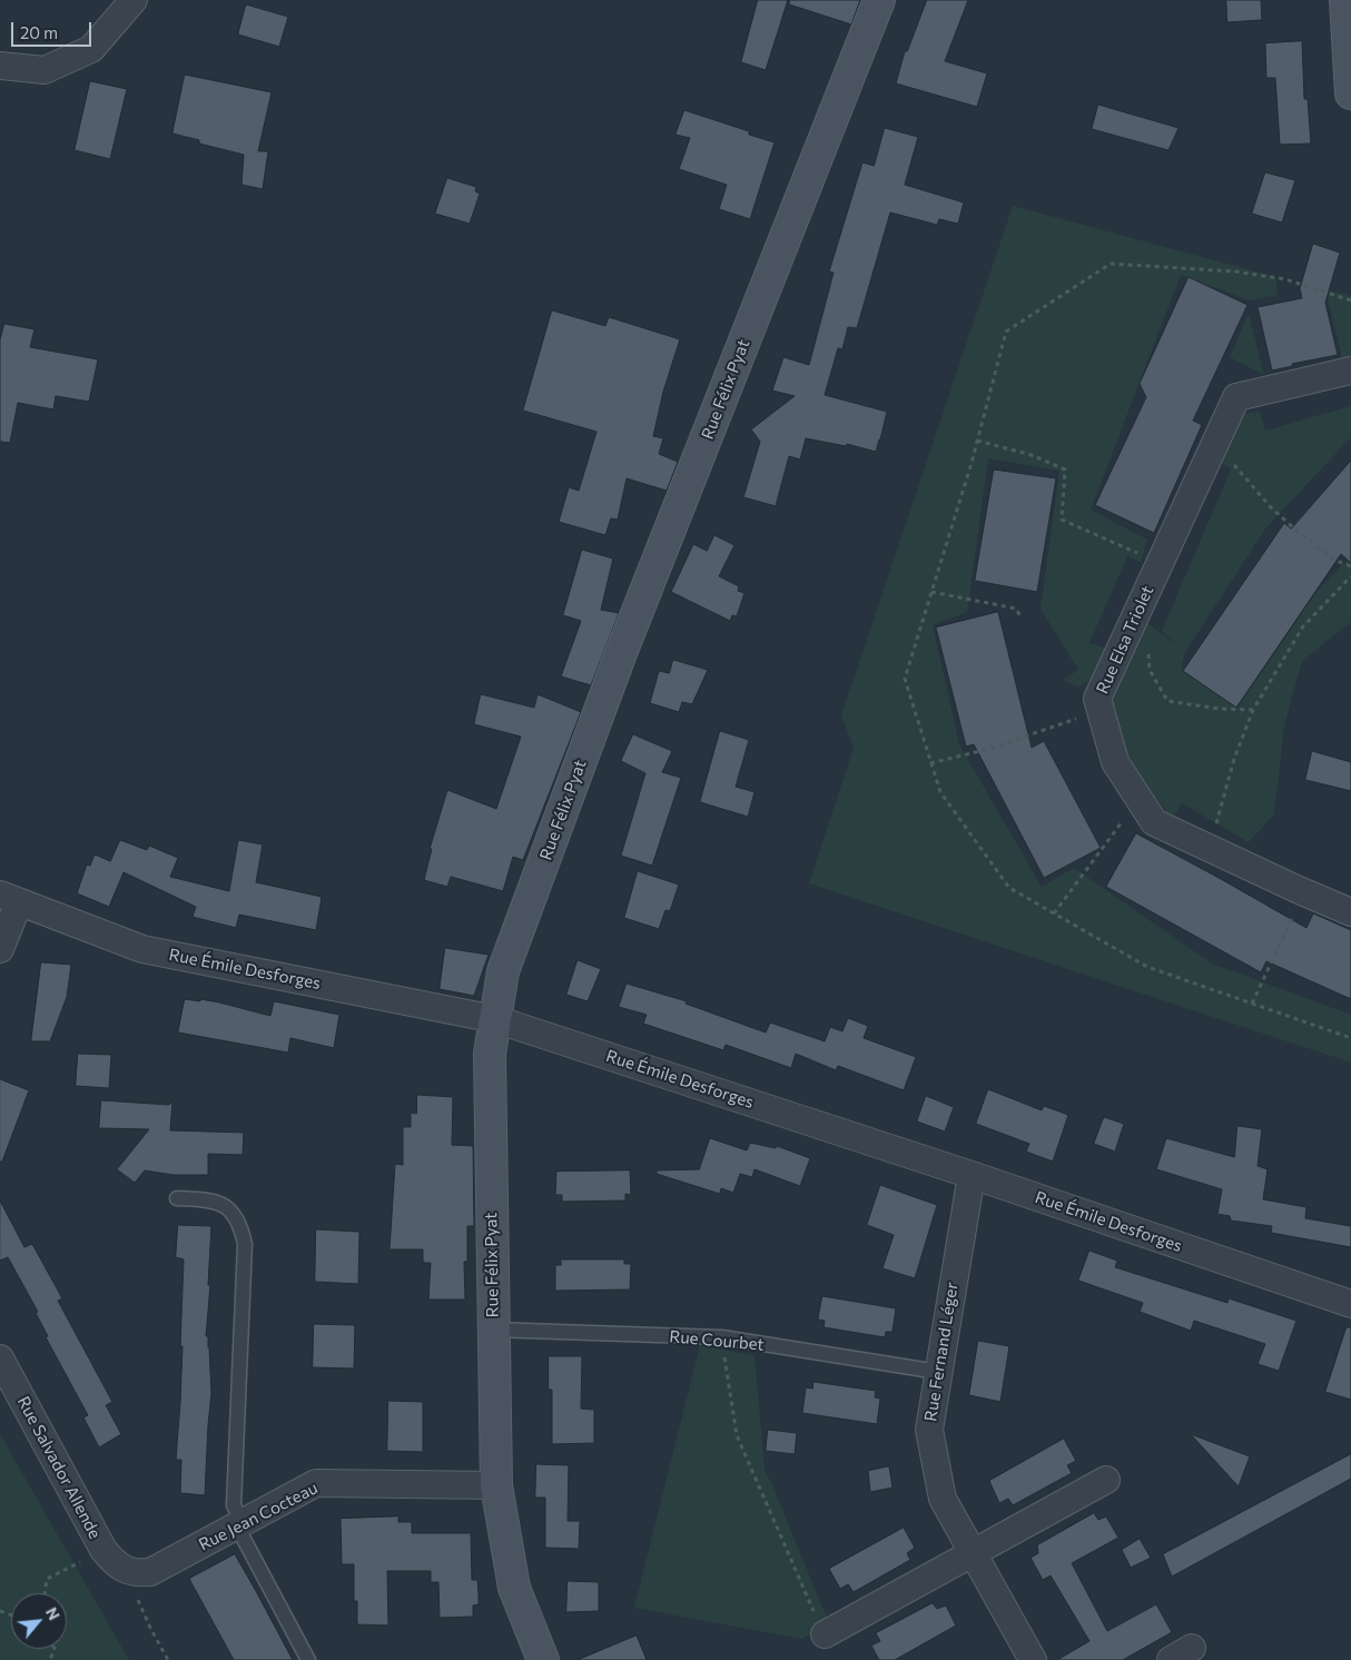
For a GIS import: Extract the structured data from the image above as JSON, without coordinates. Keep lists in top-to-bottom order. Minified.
{"streets":{"street":["Rue Félix Pyat","Rue Elsa Triolet","Rue Émile Desforges","Rue Fernand Léger","Rue Salvador Allende","Rue Jean Cocteau"],"lane":["Rue Courbet"]},"crossings":[["Rue Félix Pyat","Rue Émile Desforges"],["Rue Félix Pyat","Rue Courbet"],["Rue Félix Pyat","Rue Jean Cocteau"],["Rue Émile Desforges","Rue Fernand Léger"],["Rue Courbet","Rue Fernand Léger"],["Rue Salvador Allende","Rue Jean Cocteau"]],"scale_bar":"20 m","north":"top right"}
